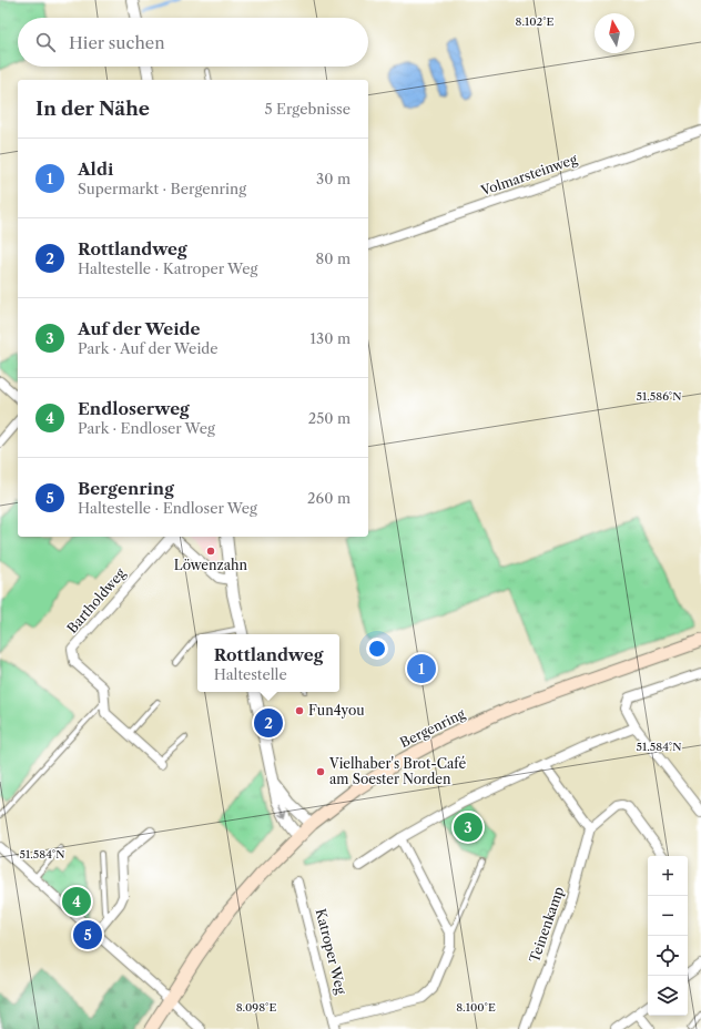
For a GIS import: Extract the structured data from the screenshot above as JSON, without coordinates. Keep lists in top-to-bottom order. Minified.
{"streets":{"main road":["Bergenring"],"street":["Volmarsteinweg","Bartholdweg","Teinenkamp","Katroper Weg"]},"places":["Löwenzahn","Fun4you","Vielhaber's Brot-Café am Soester Norden"],"north":"top","page":{"search":"Hier suchen","heading":["In der Nähe","5 Ergebnisse"],"list":[{"mark":"1","name":"Aldi","note":"Supermarkt · Bergenring","value":"30 m"},{"mark":"2","name":"Rottlandweg","note":"Haltestelle · Katroper Weg","value":"80 m"},{"mark":"3","name":"Auf der Weide","note":"Park · Auf der Weide","value":"130 m"},{"mark":"4","name":"Endloserweg","note":"Park · Endloser Weg","value":"250 m"},{"mark":"5","name":"Bergenring","note":"Haltestelle · Endloser Weg","value":"260 m"}],"popup":["Rottlandweg","Haltestelle"],"pins":["1","2","3","4","5"],"map_buttons":["+","−"]},"coordinates":["8.102°E","51.586°N","51.584°N","8.098°E","8.100°E"]}
